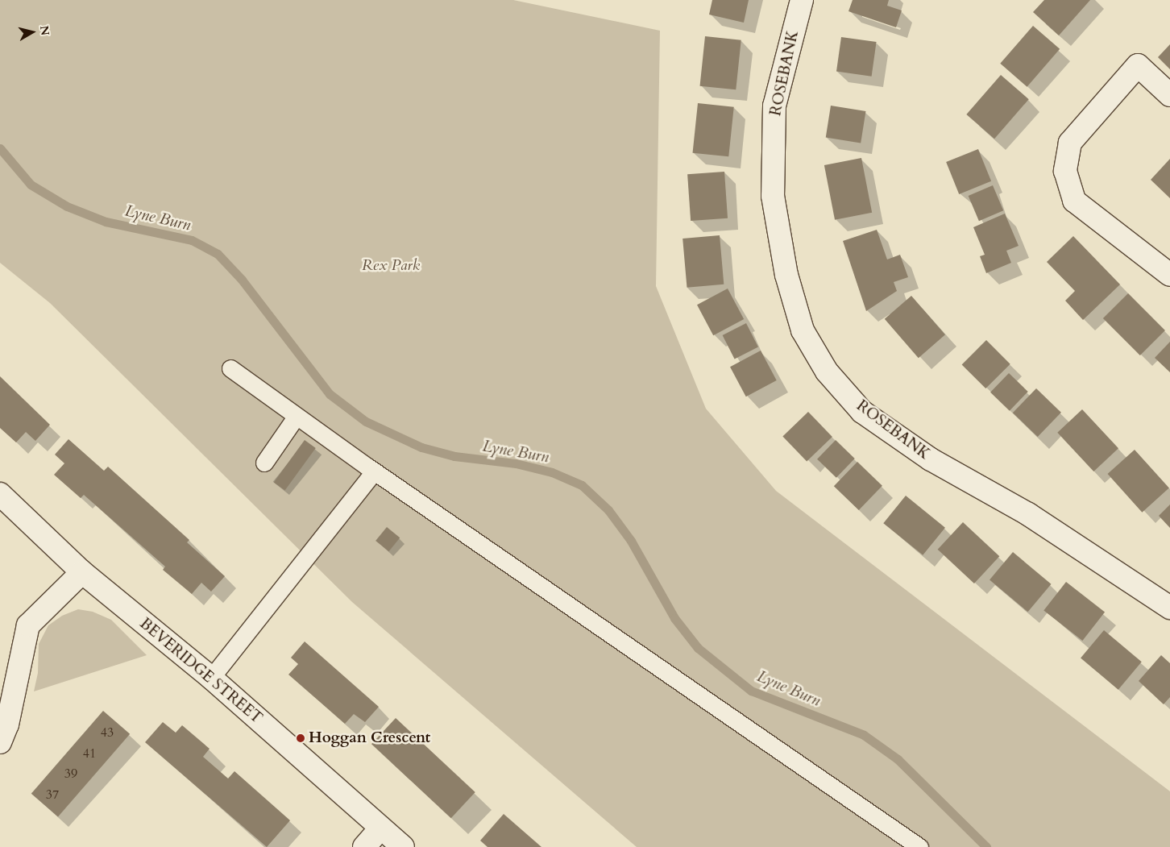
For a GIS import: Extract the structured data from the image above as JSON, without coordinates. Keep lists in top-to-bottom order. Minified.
{"streets":{"street":["ROSEBANK","BEVERIDGE STREET"]},"water":["Lyne Burn"],"parks":["Rex Park"],"places":["Hoggan Crescent"],"house_numbers":["43","41","39","37"],"north":"right"}
